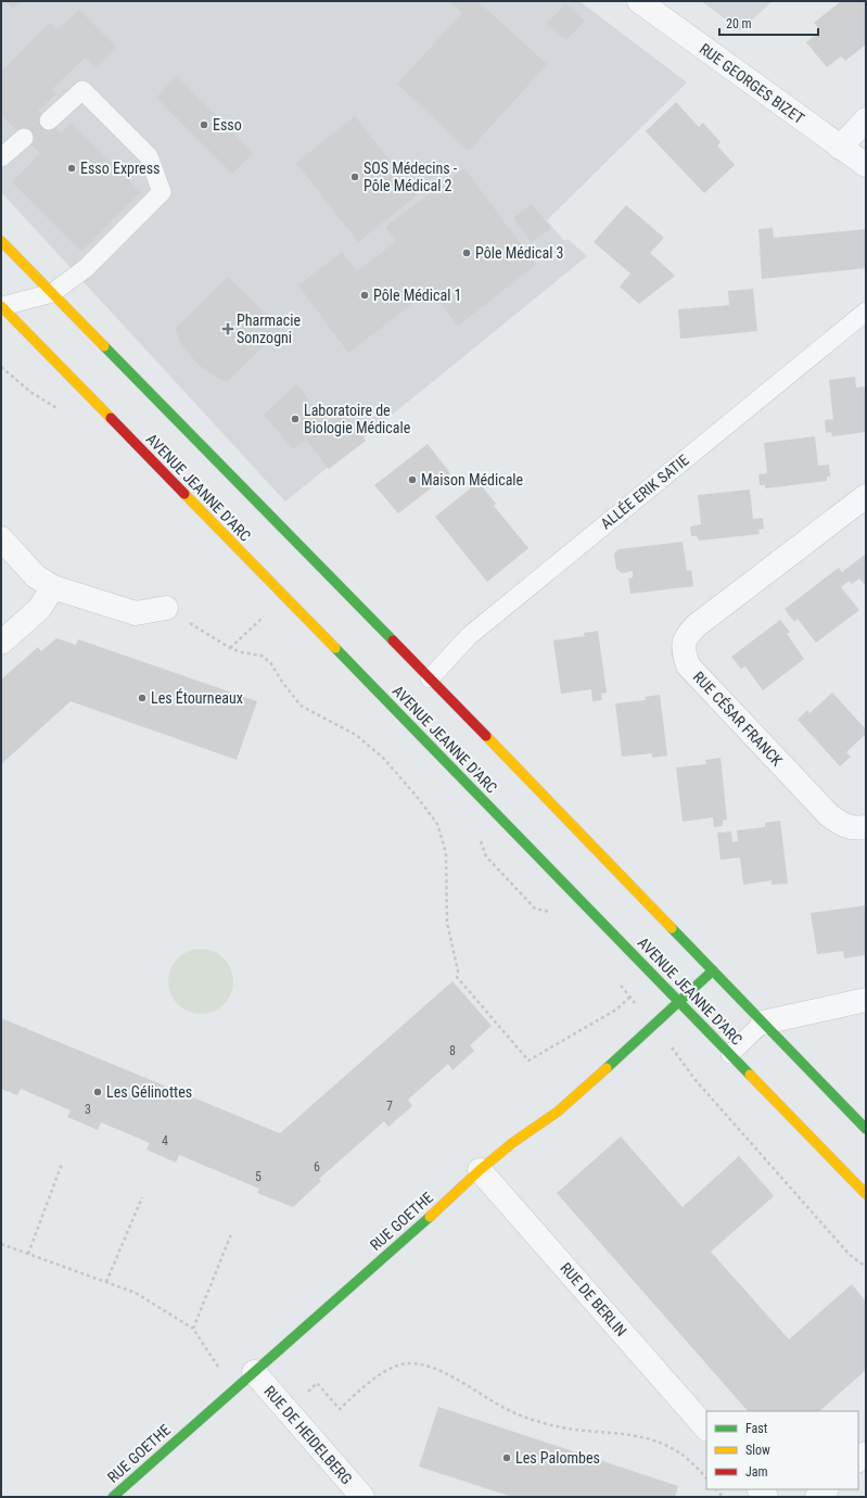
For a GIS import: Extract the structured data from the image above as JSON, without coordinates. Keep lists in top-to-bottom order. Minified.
{"streets":{"main road":["AVENUE JEANNE D'ARC","RUE GOETHE"],"street":["RUE GEORGES BIZET","RUE CÉSAR FRANCK","RUE DE BERLIN","RUE DE HEIDELBERG"],"lane":["ALLÉE ERIK SATIE"]},"crossings":[["AVENUE JEANNE D'ARC","ALLÉE ERIK SATIE"],["AVENUE JEANNE D'ARC","RUE GOETHE"],["RUE GOETHE","RUE DE BERLIN"],["RUE GOETHE","RUE DE HEIDELBERG"]],"places":{"other":["Esso","Esso Express","SOS Médecins - Pôle Médical 2","Pôle Médical 3","Pôle Médical 1","Laboratoire de Biologie Médicale","Maison Médicale","Les Étourneaux","Les Gélinottes","Les Palombes"],"health":["Pharmacie Sonzogni"]},"house_numbers":["8","7","3","4","6","5"],"legend":["Fast","Slow","Jam"],"scale_bar":"20 m"}
